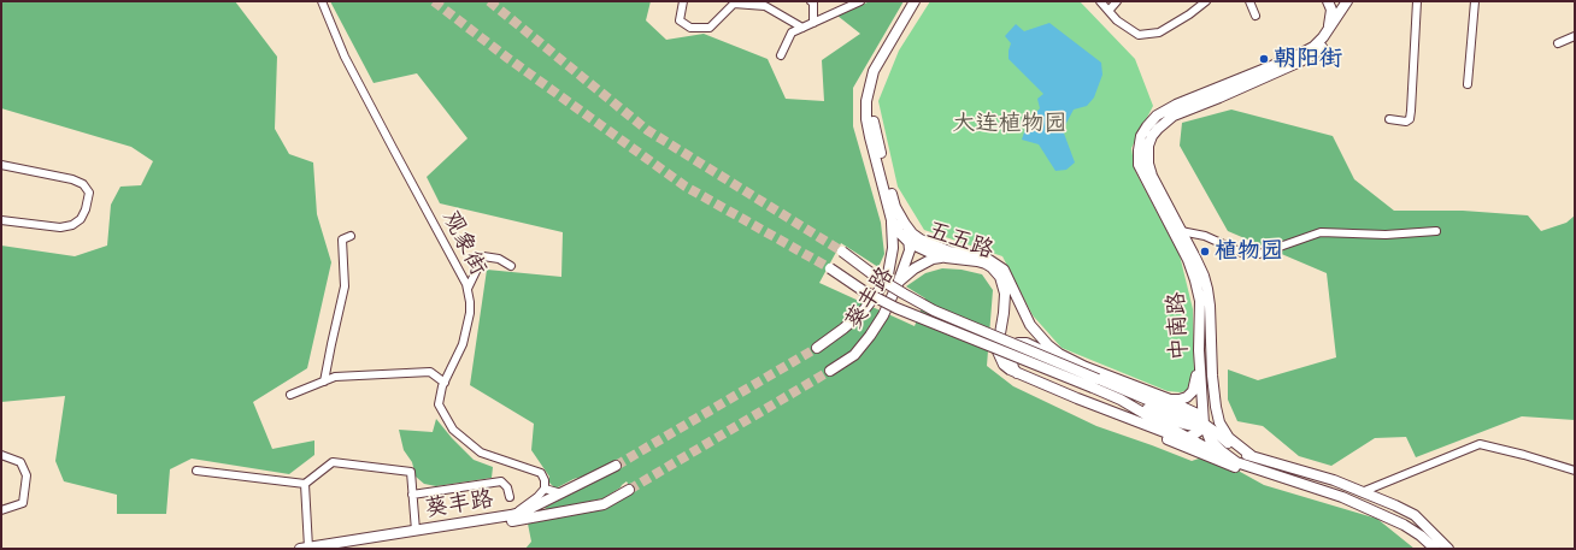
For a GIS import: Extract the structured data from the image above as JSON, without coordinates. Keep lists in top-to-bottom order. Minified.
{"streets":{"main road":["五五路","葵丰路","中南路"],"street":["观象街"]},"crossings":[["五五路","葵丰路"],["五五路","中南路"]],"parks":["大连植物园"],"places":["朝阳街","植物园"]}
